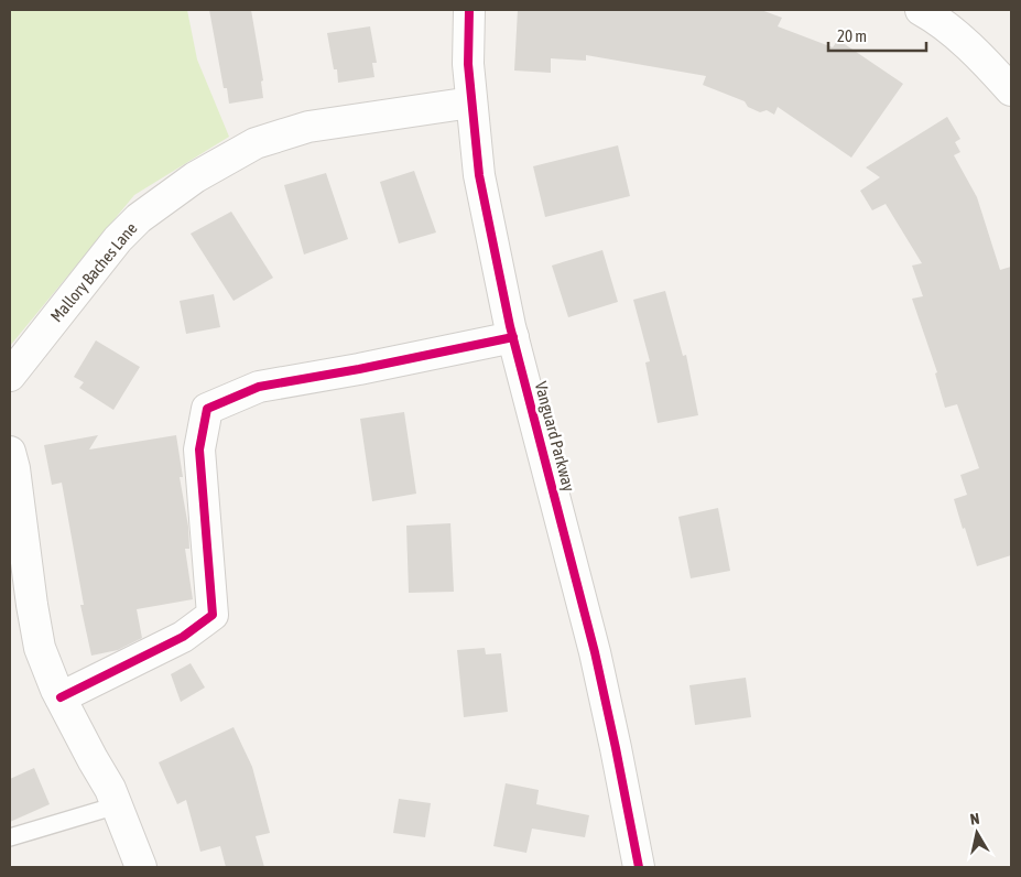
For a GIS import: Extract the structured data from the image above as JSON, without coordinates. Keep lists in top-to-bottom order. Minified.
{"streets":{"street":["Mallory Baches Lane","Vanguard Parkway"]},"crossings":[["Mallory Baches Lane","Vanguard Parkway"]],"scale_bar":"20 m","north":"top"}
